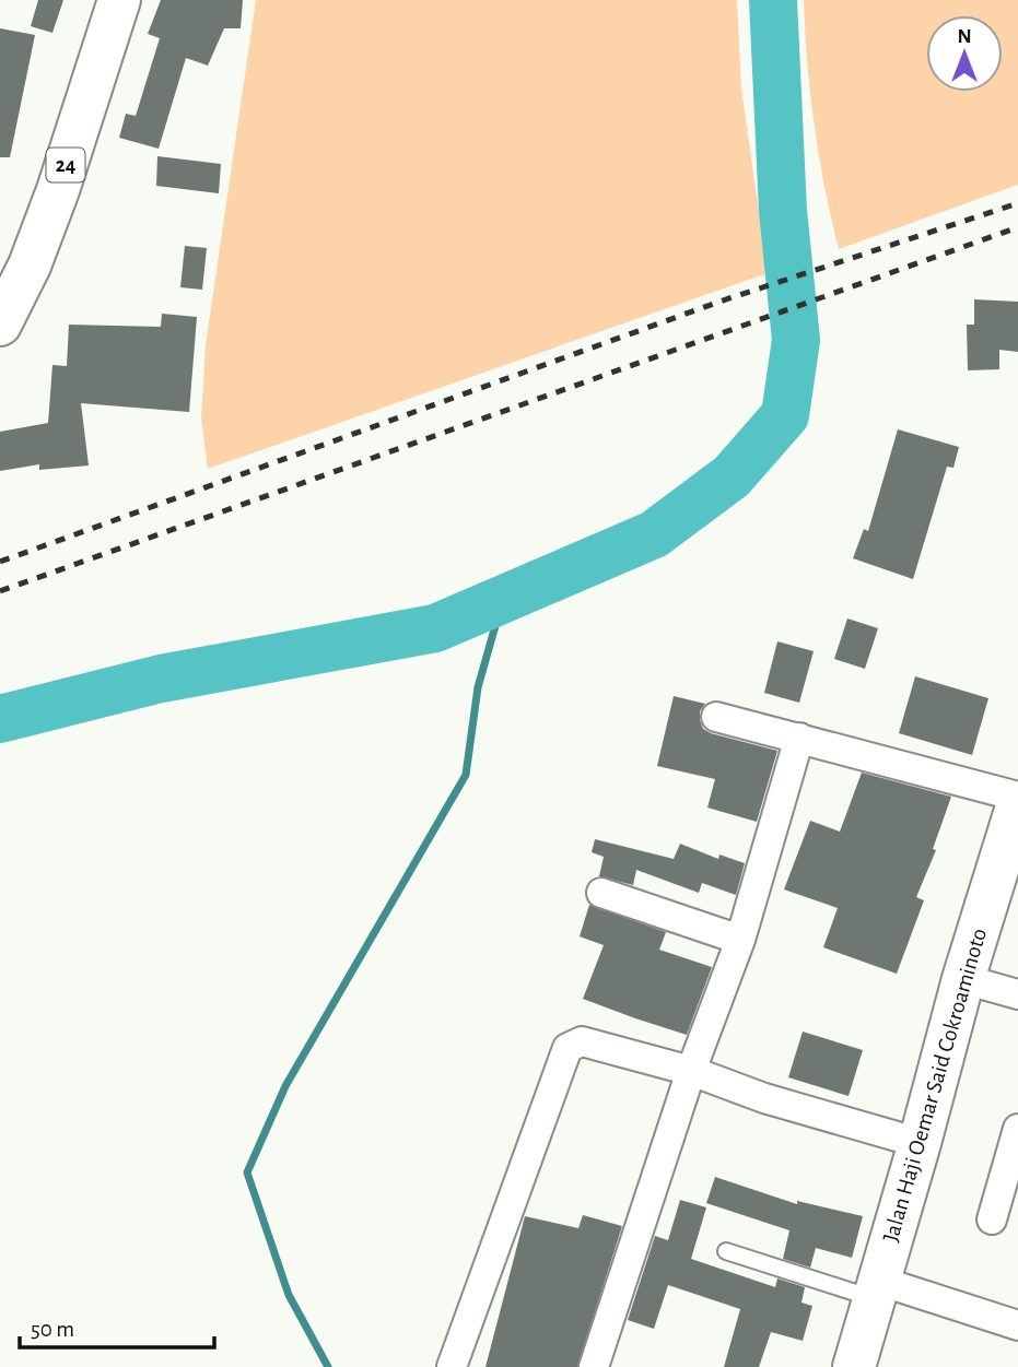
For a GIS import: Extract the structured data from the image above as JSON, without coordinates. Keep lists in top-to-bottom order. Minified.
{"streets":{"main road":["24","Jalan Haji Oemar Said Cokroaminoto"]},"scale_bar":"50 m","north":"top"}
